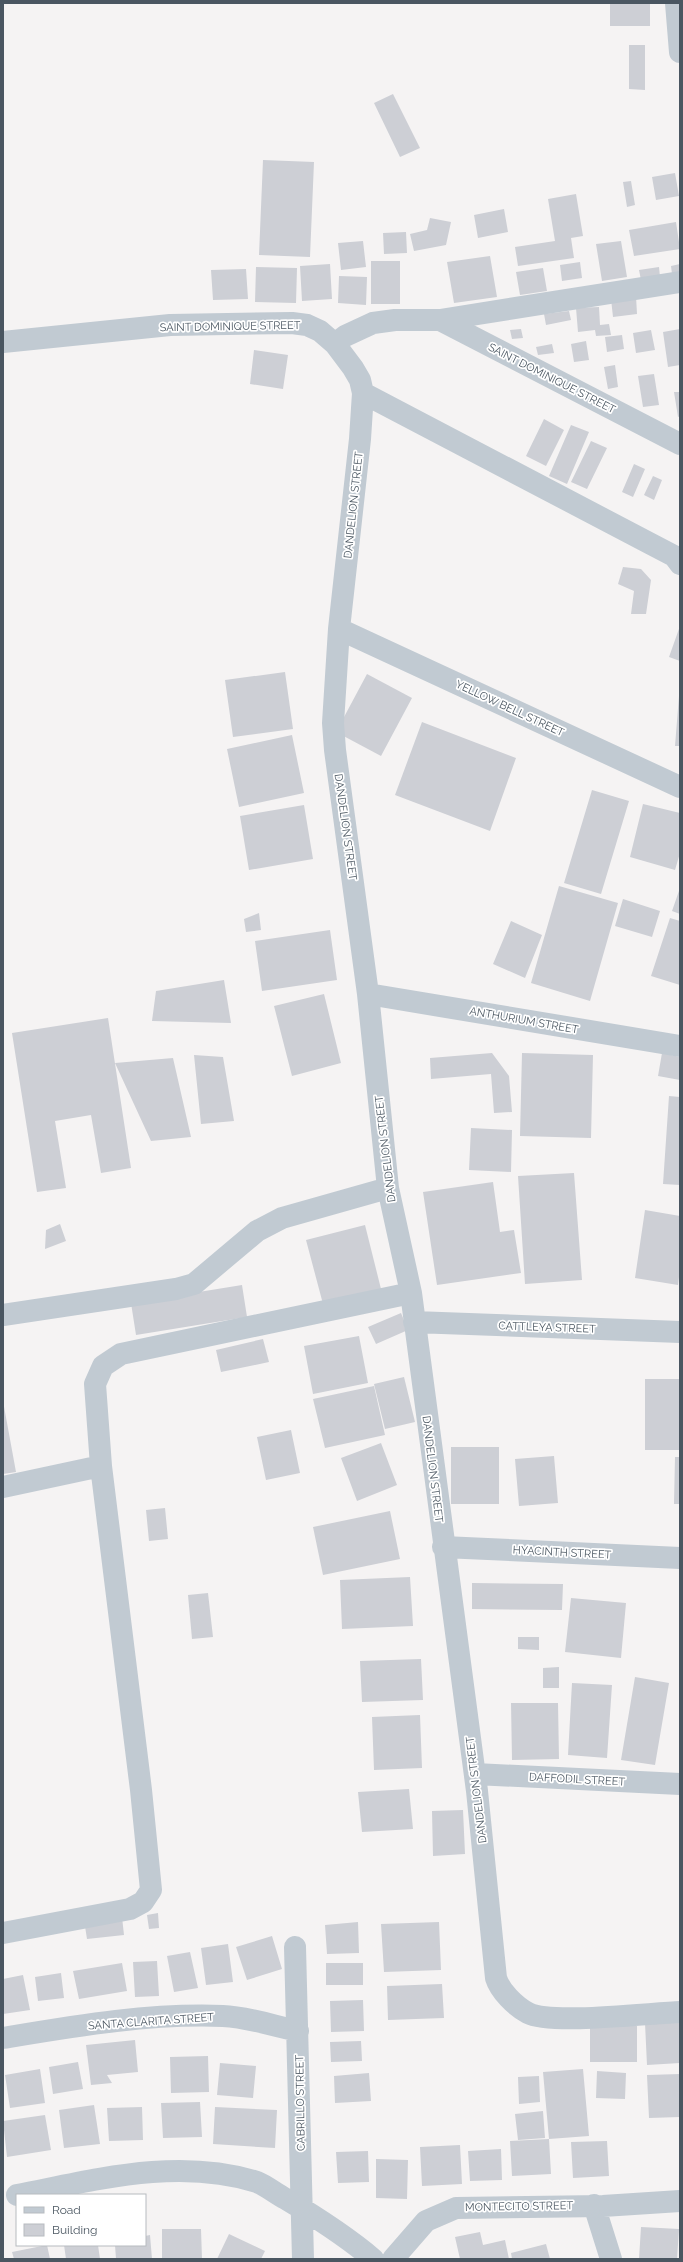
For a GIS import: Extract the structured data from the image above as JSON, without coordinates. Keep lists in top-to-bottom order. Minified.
{"streets":{"street":["SAINT DOMINIQUE STREET","DANDELION STREET","YELLOW BELL STREET","ANTHURIUM STREET","CATTLEYA STREET","HYACINTH STREET","DAFFODIL STREET","SANTA CLARITA STREET","CABRILLO STREET","MONTECITO STREET"]},"crossings":[["SAINT DOMINIQUE STREET","DANDELION STREET"],["DANDELION STREET","YELLOW BELL STREET"],["DANDELION STREET","ANTHURIUM STREET"],["DANDELION STREET","CATTLEYA STREET"],["DANDELION STREET","HYACINTH STREET"],["DANDELION STREET","DAFFODIL STREET"],["SANTA CLARITA STREET","CABRILLO STREET"]],"legend":["Road","Building"]}
